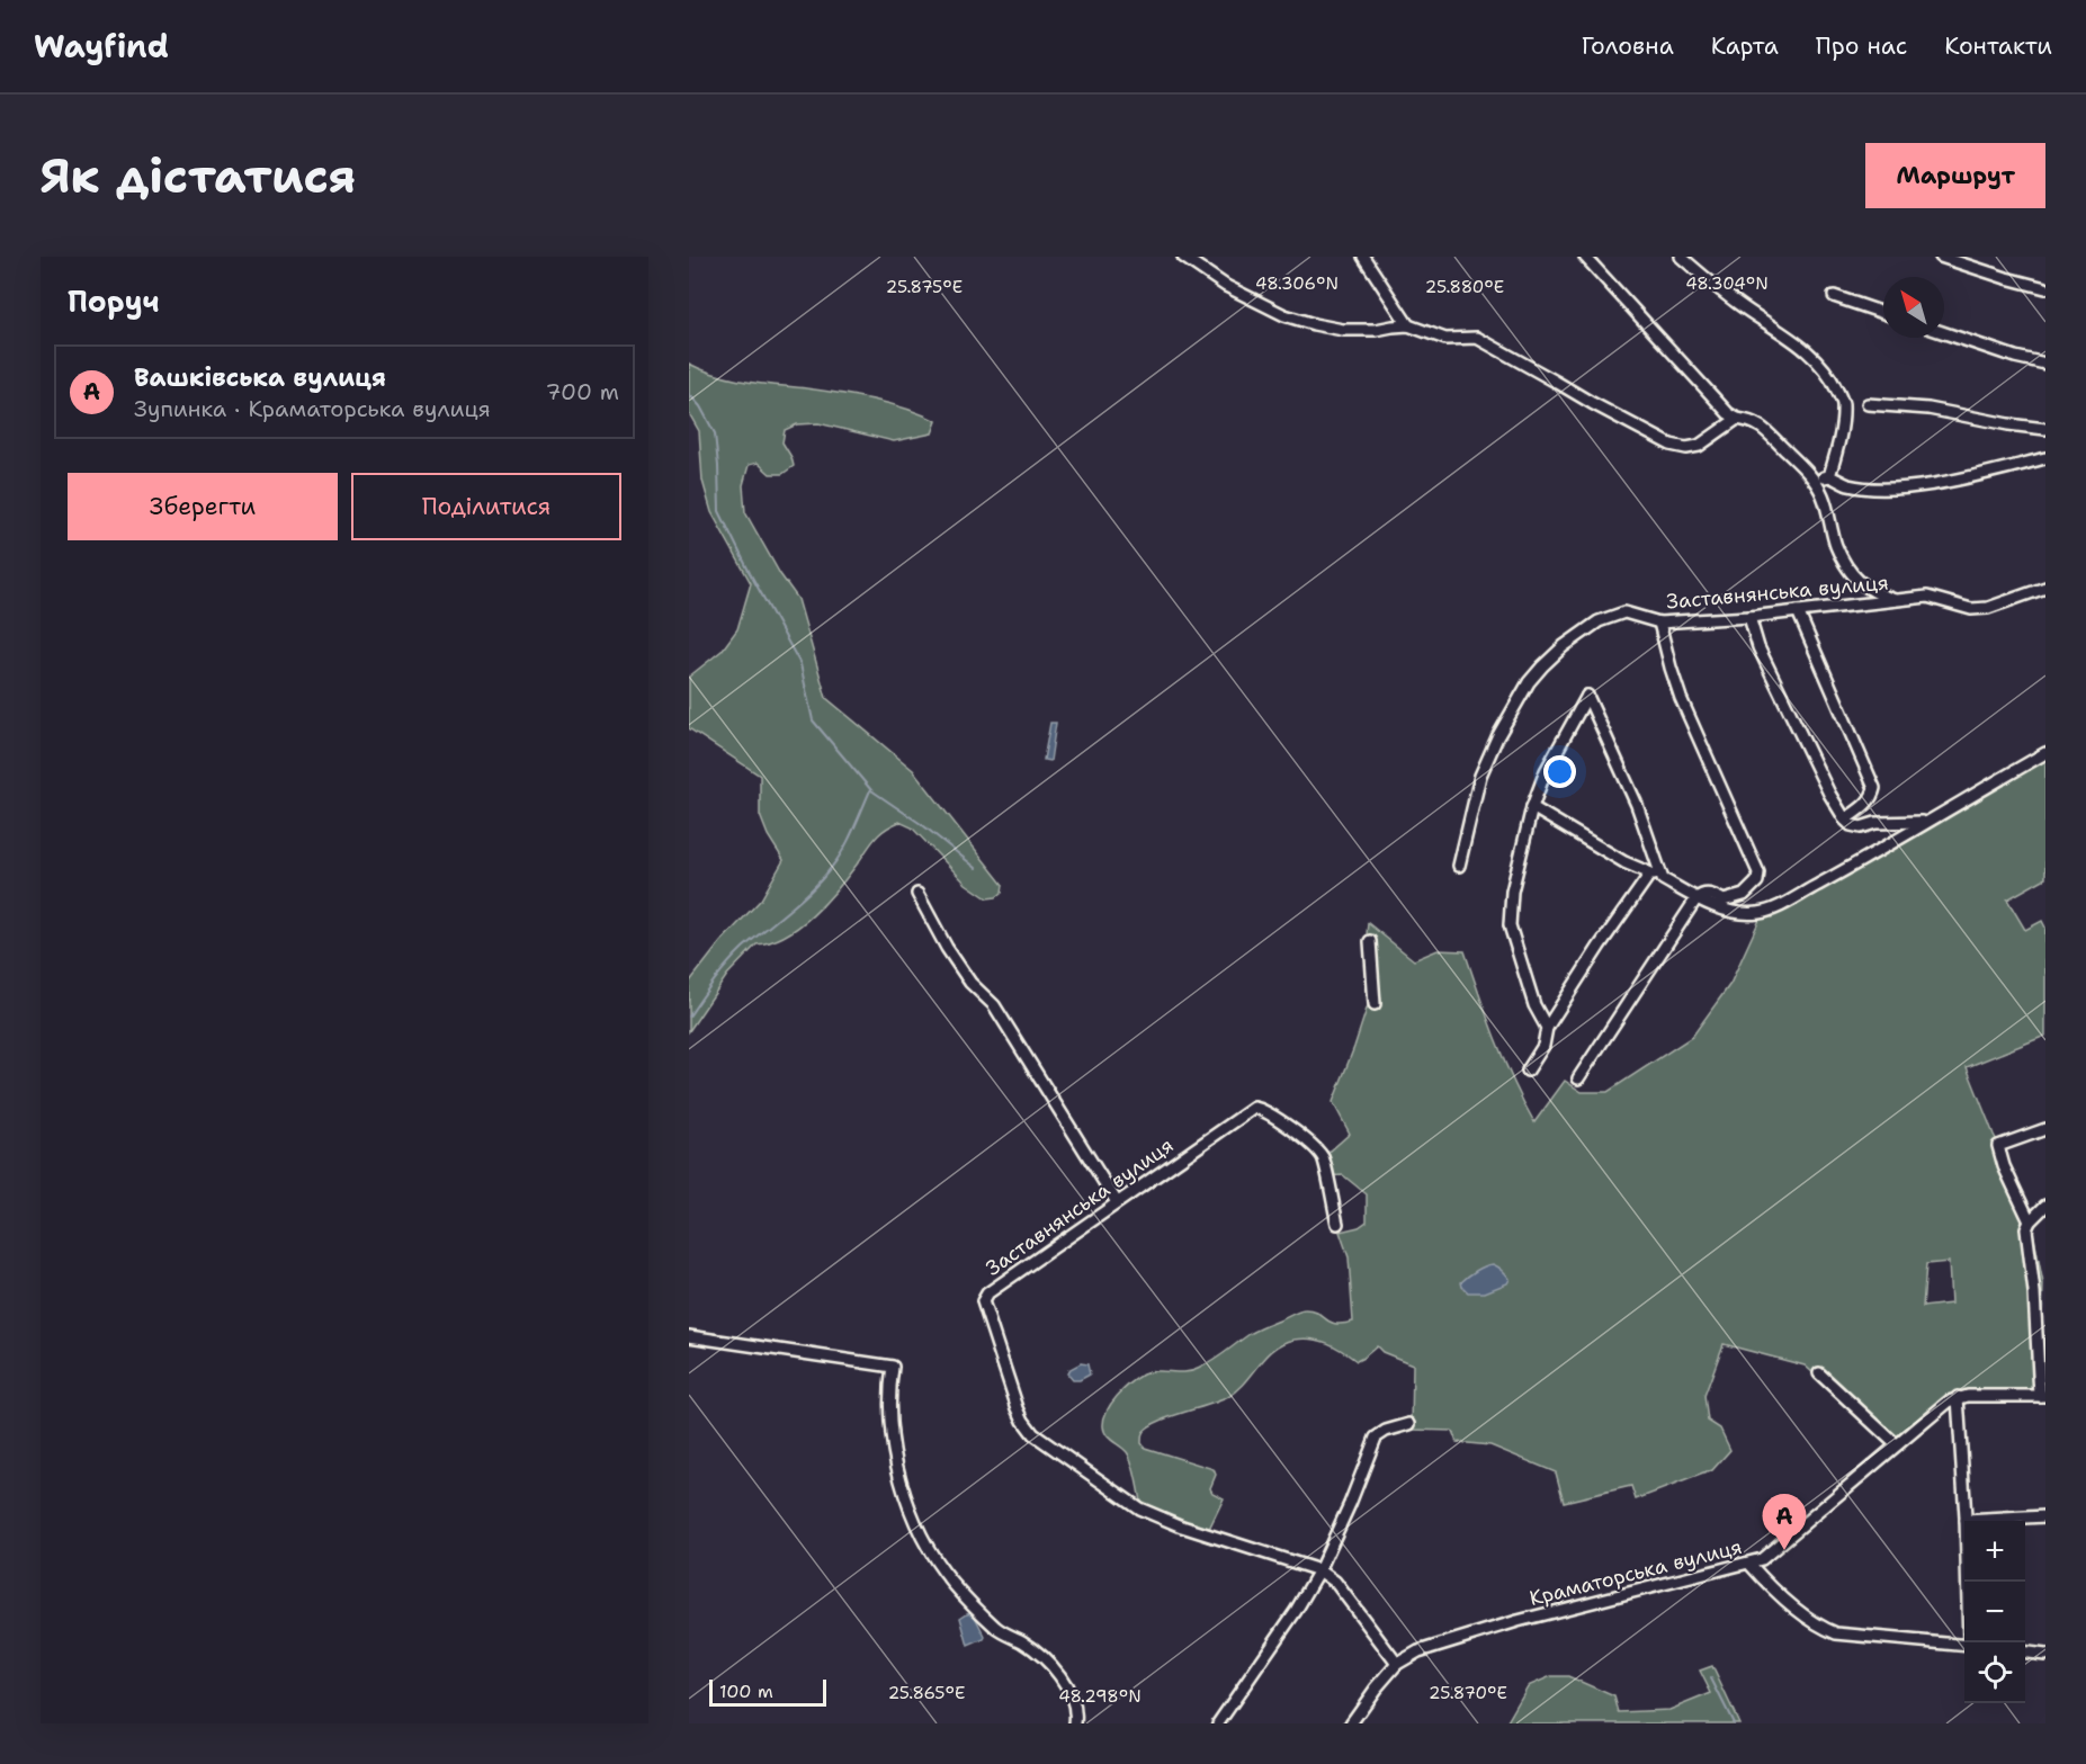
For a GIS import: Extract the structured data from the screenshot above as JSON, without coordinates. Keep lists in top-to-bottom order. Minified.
{"streets":{"street":["Заставнянська вулиця","Краматорська вулиця"]},"crossings":[["Заставнянська вулиця","Краматорська вулиця"]],"scale_bar":"100 m","north":"top left","page":{"header":"Wayfind","nav":["Головна","Карта","Про нас","Контакти"],"buttons":["Маршрут",["Зберегти","Поділитися"]],"title":"Як дістатися","heading":"Поруч","list":[{"mark":"A","name":"Вашківська вулиця","note":"Зупинка · Краматорська вулиця","value":"700 m"}],"pins":"A","map_buttons":["+","−"],"scale":"100 m"},"coordinates":["48.306°N","48.304°N","25.875°E","25.880°E","25.865°E","25.870°E","48.298°N"]}
